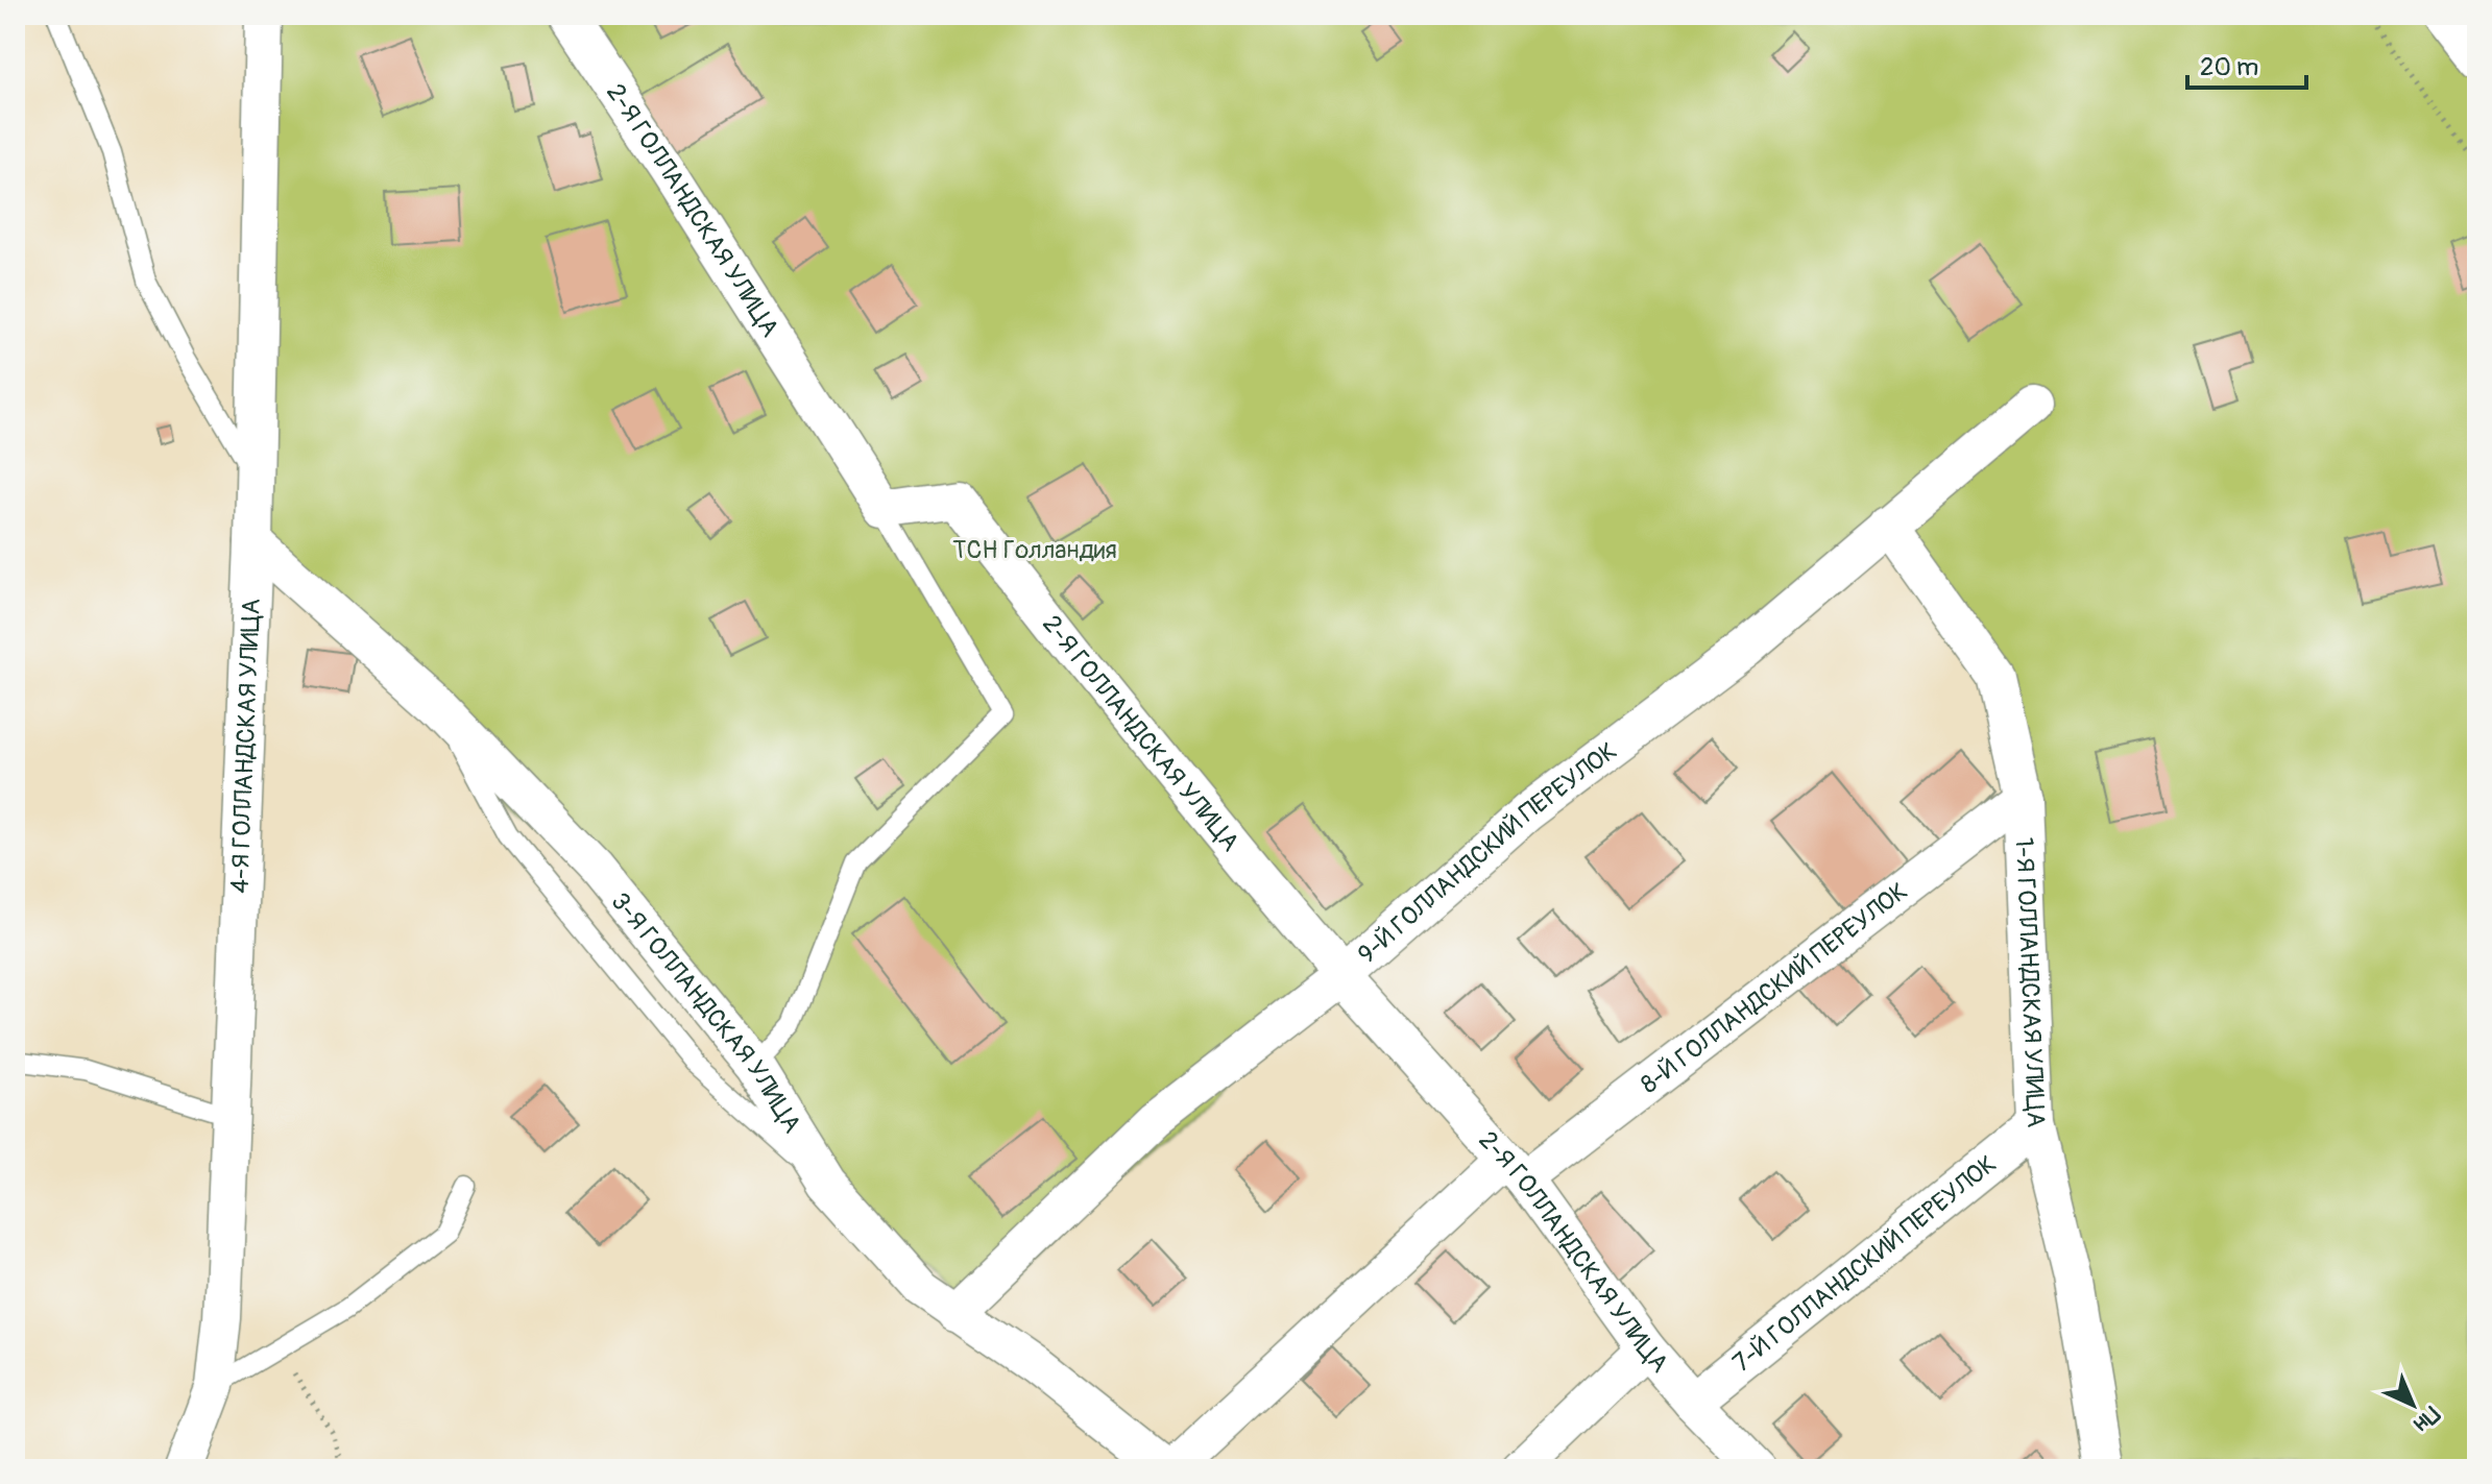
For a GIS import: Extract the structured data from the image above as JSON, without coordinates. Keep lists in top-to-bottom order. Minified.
{"streets":{"street":["2-Я ГОЛЛАНДСКАЯ УЛИЦА","4-Я ГОЛЛАНДСКАЯ УЛИЦА","9-Й ГОЛЛАНДСКИЙ ПЕРЕУЛОК","1-Я ГОЛЛАНДСКАЯ УЛИЦА","8-Й ГОЛЛАНДСКИЙ ПЕРЕУЛОК","3-Я ГОЛЛАНДСКАЯ УЛИЦА","7-Й ГОЛЛАНДСКИЙ ПЕРЕУЛОК"]},"crossings":[["2-Я ГОЛЛАНДСКАЯ УЛИЦА","9-Й ГОЛЛАНДСКИЙ ПЕРЕУЛОК"],["2-Я ГОЛЛАНДСКАЯ УЛИЦА","8-Й ГОЛЛАНДСКИЙ ПЕРЕУЛОК"],["2-Я ГОЛЛАНДСКАЯ УЛИЦА","7-Й ГОЛЛАНДСКИЙ ПЕРЕУЛОК"],["4-Я ГОЛЛАНДСКАЯ УЛИЦА","3-Я ГОЛЛАНДСКАЯ УЛИЦА"],["9-Й ГОЛЛАНДСКИЙ ПЕРЕУЛОК","1-Я ГОЛЛАНДСКАЯ УЛИЦА"],["9-Й ГОЛЛАНДСКИЙ ПЕРЕУЛОК","3-Я ГОЛЛАНДСКАЯ УЛИЦА"],["1-Я ГОЛЛАНДСКАЯ УЛИЦА","8-Й ГОЛЛАНДСКИЙ ПЕРЕУЛОК"],["1-Я ГОЛЛАНДСКАЯ УЛИЦА","7-Й ГОЛЛАНДСКИЙ ПЕРЕУЛОК"],["8-Й ГОЛЛАНДСКИЙ ПЕРЕУЛОК","3-Я ГОЛЛАНДСКАЯ УЛИЦА"]],"parks":["ТСН Голландия"],"scale_bar":"20 m","north":"bottom right"}
